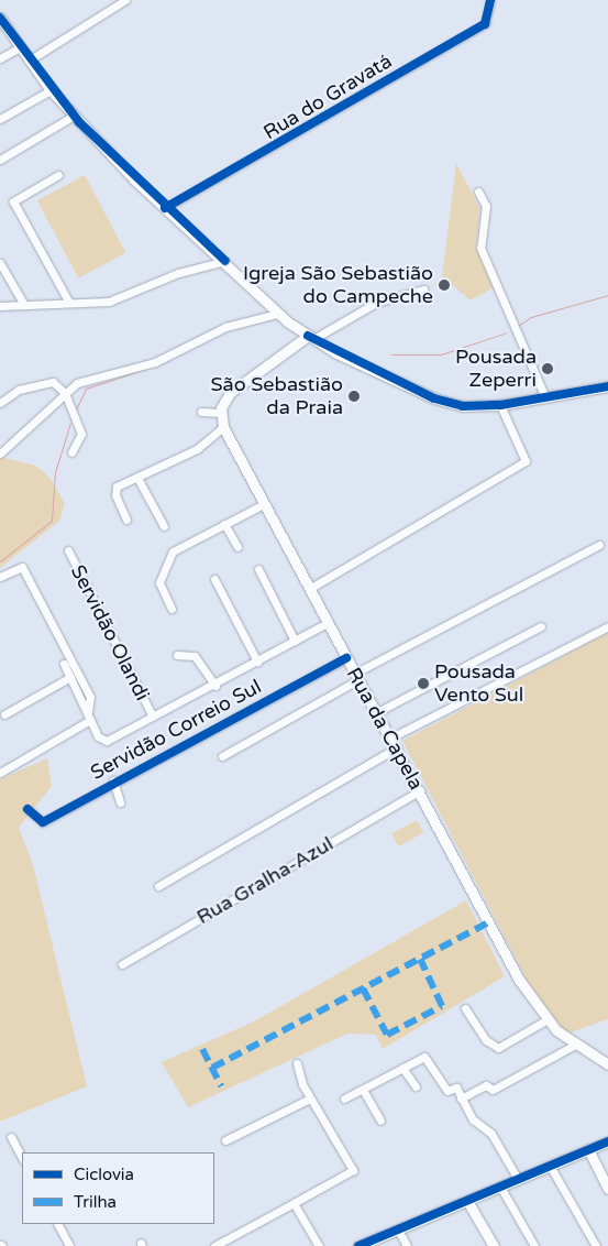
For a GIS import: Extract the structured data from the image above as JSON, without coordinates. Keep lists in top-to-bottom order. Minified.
{"streets":{"main road":["Rua da Capela"],"street":["Rua do Gravatá","Servidão Olandi","Servidão Correio Sul","Rua Gralha-Azul"]},"crossings":[["Rua da Capela","Servidão Correio Sul"],["Rua da Capela","Rua Gralha-Azul"]],"places":["Igreja São Sebastião do Campeche","Pousada Zeperri","São Sebastião da Praia","Pousada Vento Sul"],"legend":["Ciclovia","Trilha"]}
